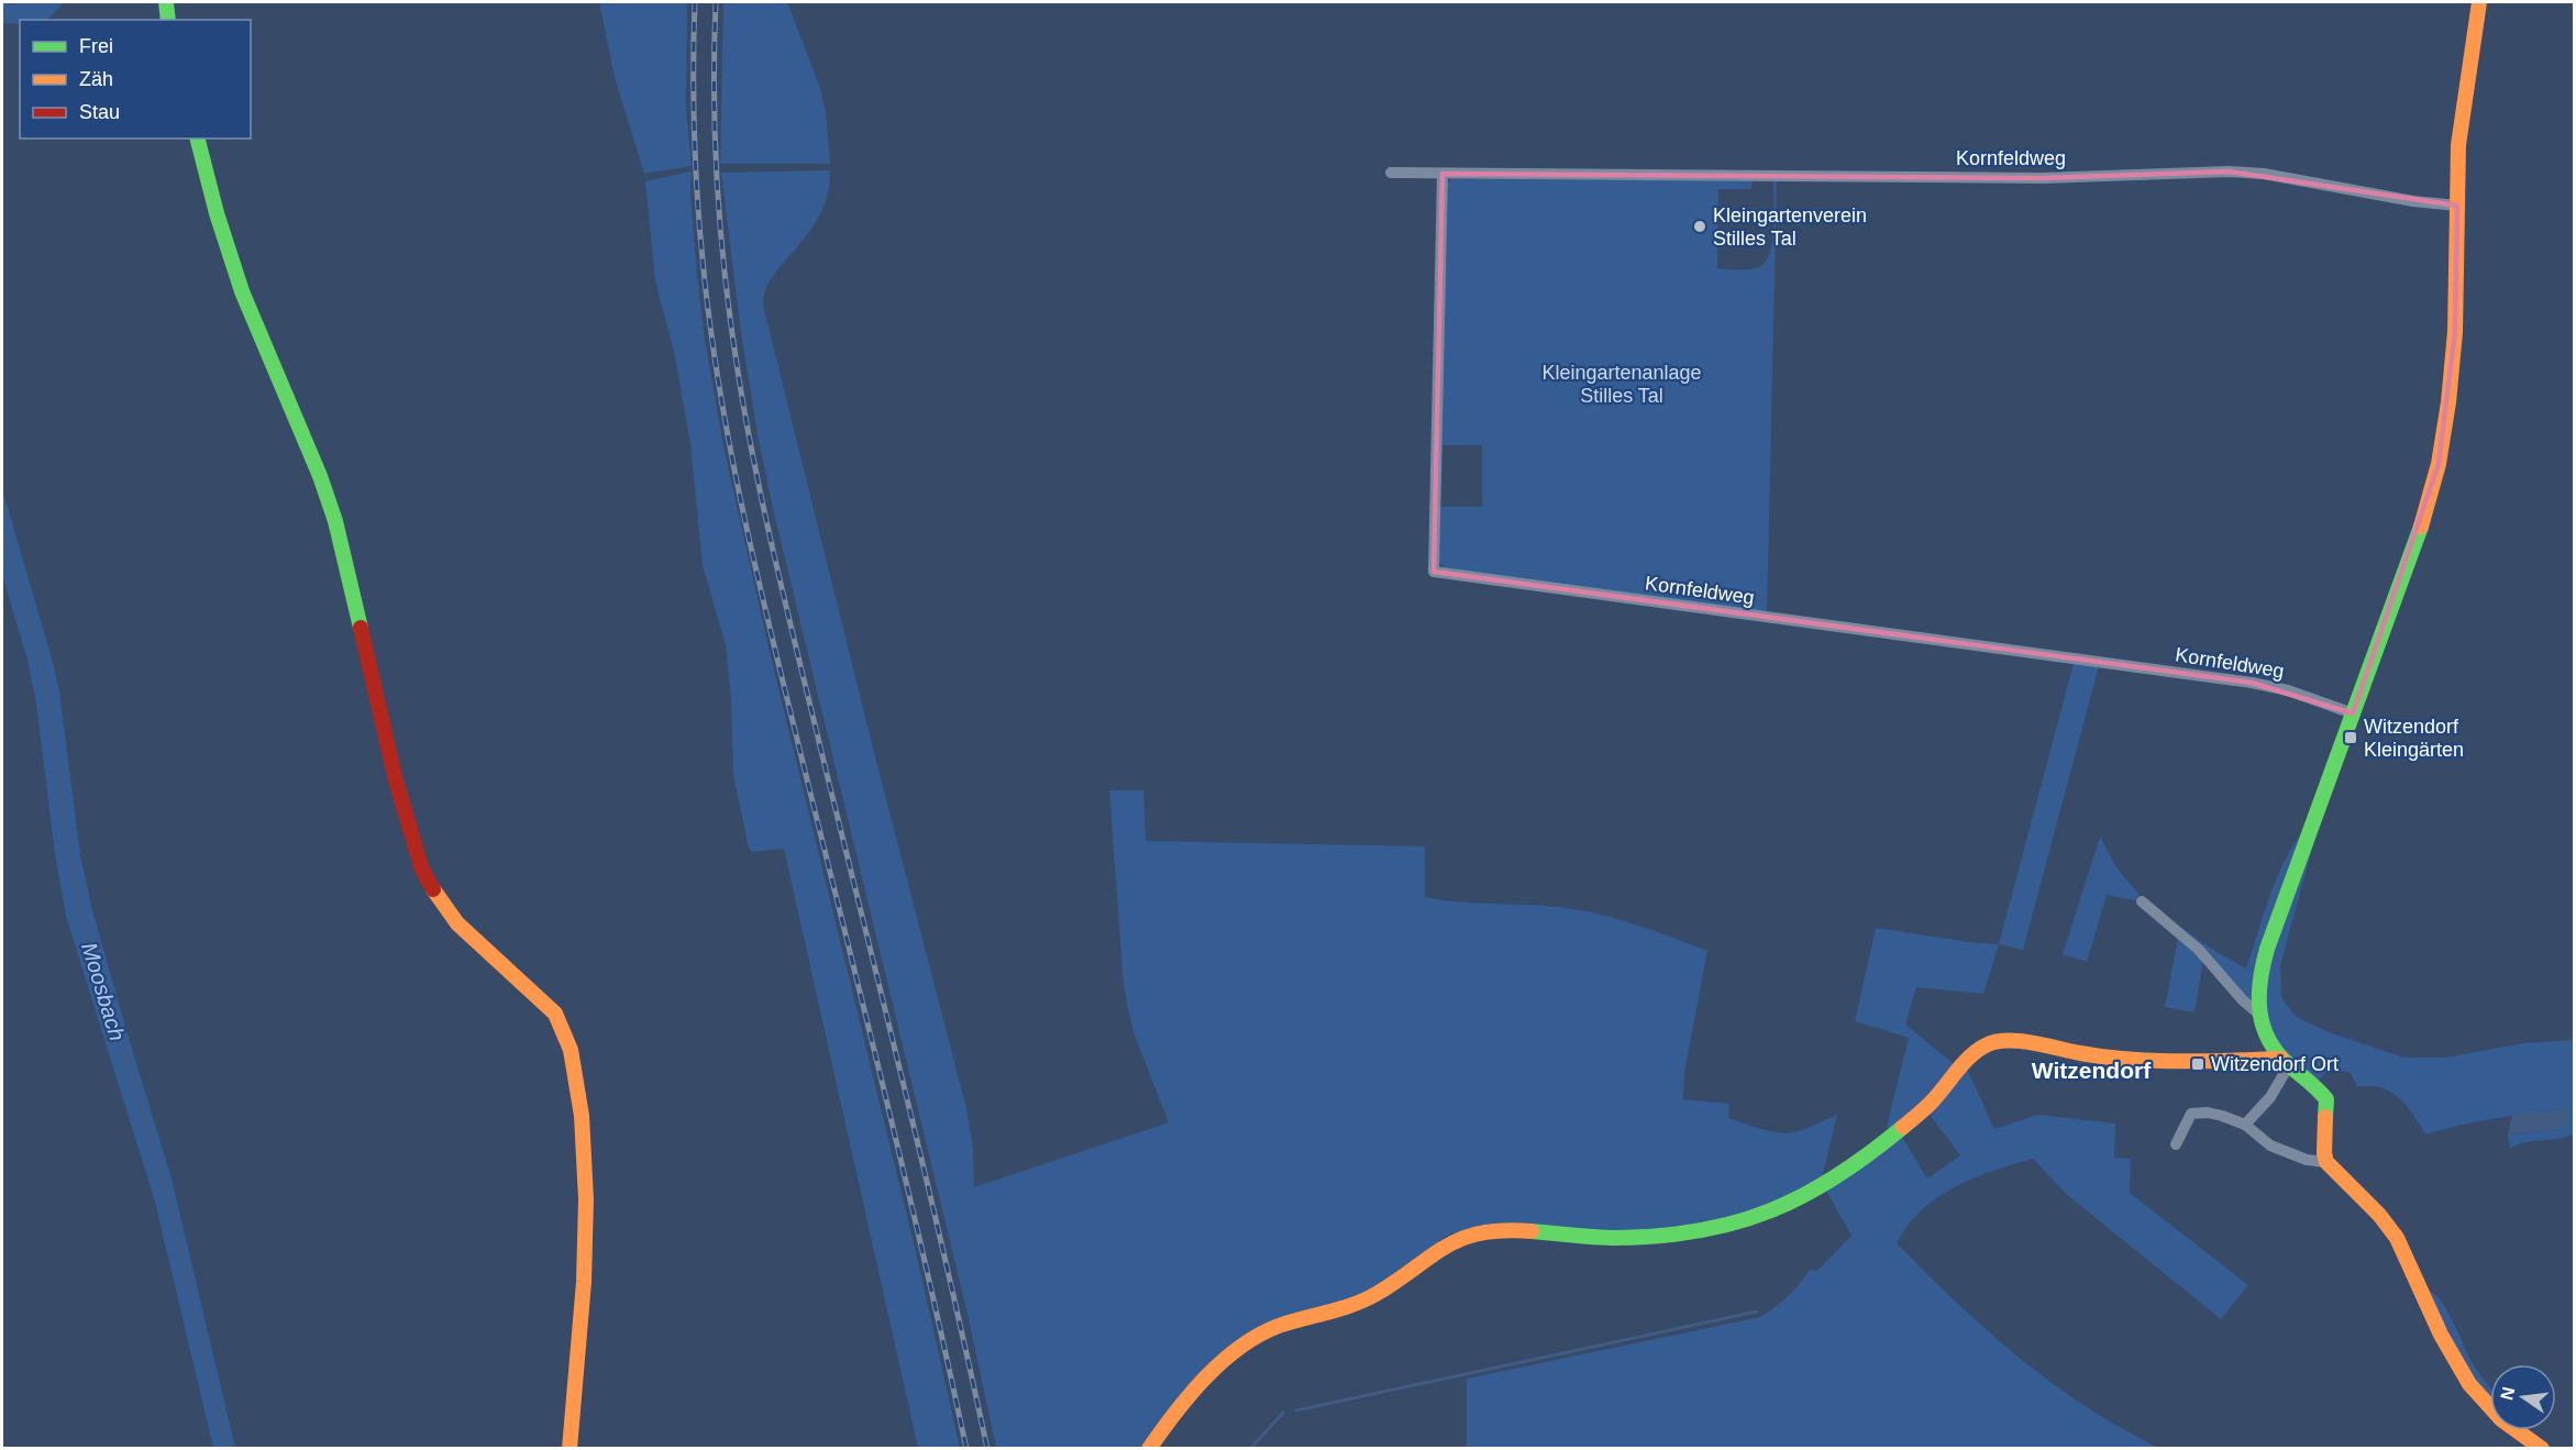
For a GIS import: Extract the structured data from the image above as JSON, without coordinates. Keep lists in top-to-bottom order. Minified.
{"streets":{"street":["Kornfeldweg"]},"districts":["Witzendorf"],"water":["Moosbach"],"parks":["Kleingartenanlage Stilles Tal"],"places":{"other":["Kleingartenverein Stilles Tal"],"transit":["Witzendorf Kleingärten","Witzendorf Ort"]},"legend":["Frei","Zäh","Stau"],"north":"left"}
